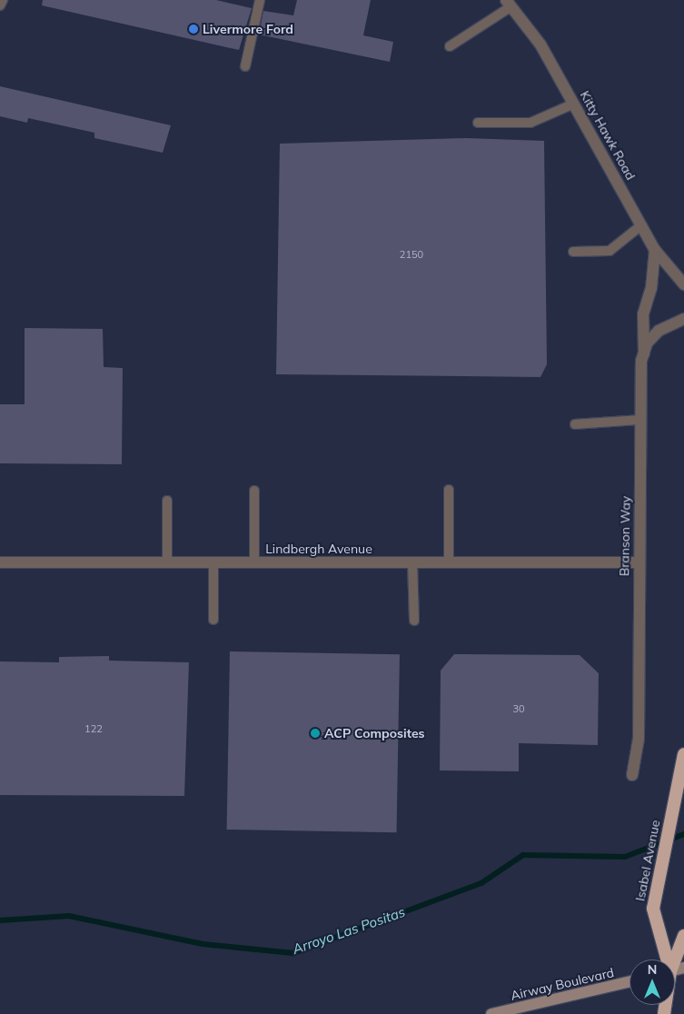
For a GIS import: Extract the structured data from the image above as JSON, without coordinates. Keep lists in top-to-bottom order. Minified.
{"streets":{"highway":["Isabel Avenue"],"main road":["Airway Boulevard"],"street":["Kitty Hawk Road","Branson Way","Lindbergh Avenue"]},"crossings":[["Branson Way","Lindbergh Avenue"]],"water":["Arroyo Las Positas"],"places":["Livermore Ford","ACP Composites"],"house_numbers":["2150","30","122"],"north":"top"}
